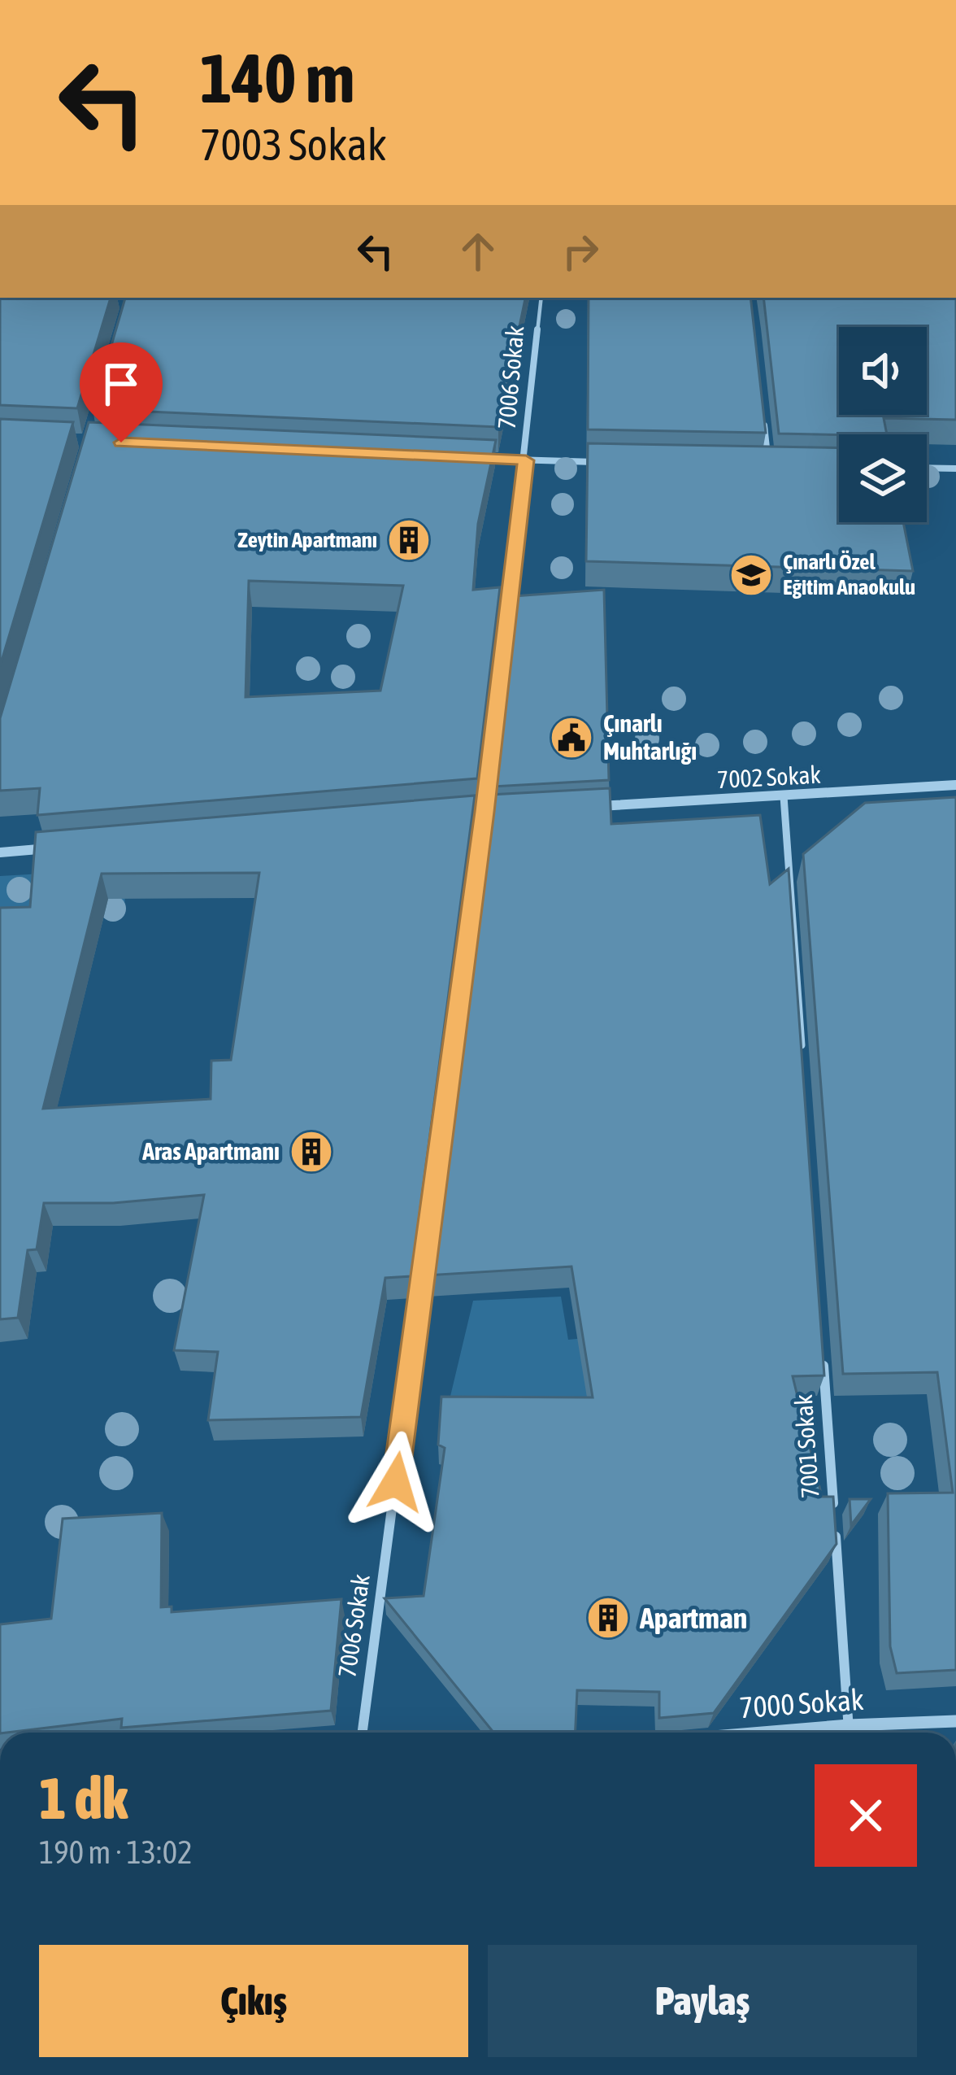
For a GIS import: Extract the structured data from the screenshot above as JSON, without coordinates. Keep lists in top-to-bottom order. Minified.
{"streets":{"street":["7002 Sokak","7000 Sokak"],"lane":["7006 Sokak","7001 Sokak"]},"crossings":[["7001 Sokak","7000 Sokak"]],"places":{"building":["Zeytin Apartmanı","Aras Apartmanı","Apartman"],"school or university":["Çınarlı Özel Eğitim Anaokulu"],"public building":["Çınarlı Muhtarlığı"]},"page":{"turn":["140 m","7003 Sokak"],"heading":["1 dk","190 m · 13:02"],"buttons":["Çıkış","Paylaş"]}}
